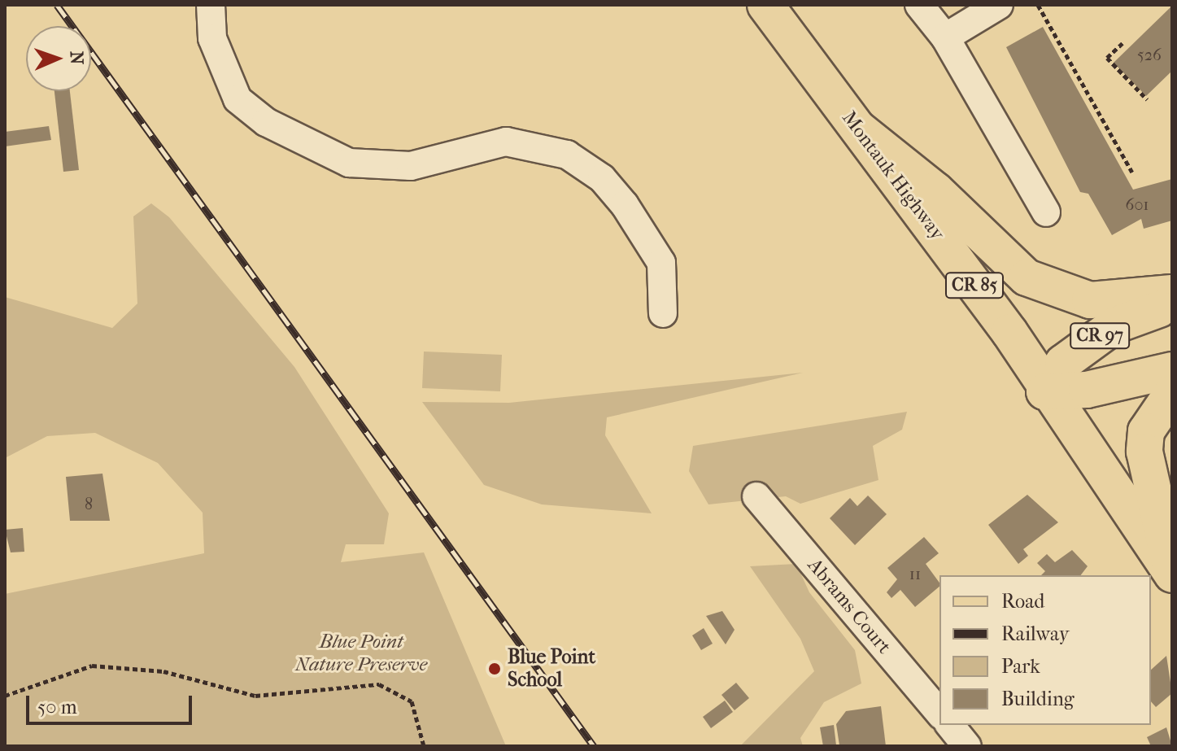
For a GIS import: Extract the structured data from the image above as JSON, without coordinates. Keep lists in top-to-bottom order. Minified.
{"streets":{"main road":["Montauk Highway","CR 85","CR 97"],"street":["Abrams Court"]},"crossings":[["Montauk Highway","CR 97"]],"parks":["Blue Point Nature Preserve"],"places":["Blue Point School"],"house_numbers":["526","601","8","11"],"legend":["Road","Railway","Park","Building"],"scale_bar":"50 m","north":"right"}
